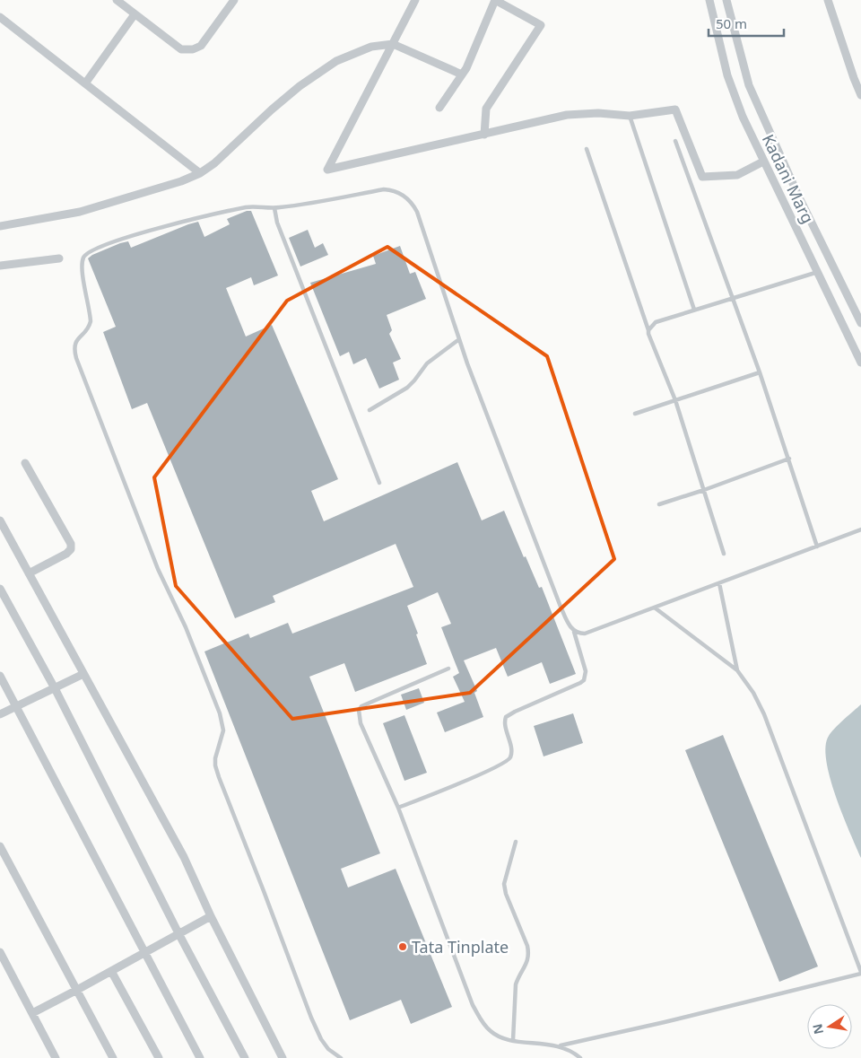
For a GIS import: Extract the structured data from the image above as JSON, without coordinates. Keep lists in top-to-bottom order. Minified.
{"streets":{"street":["Kadani Marg"]},"places":["Tata Tinplate"],"scale_bar":"50 m","north":"left"}
